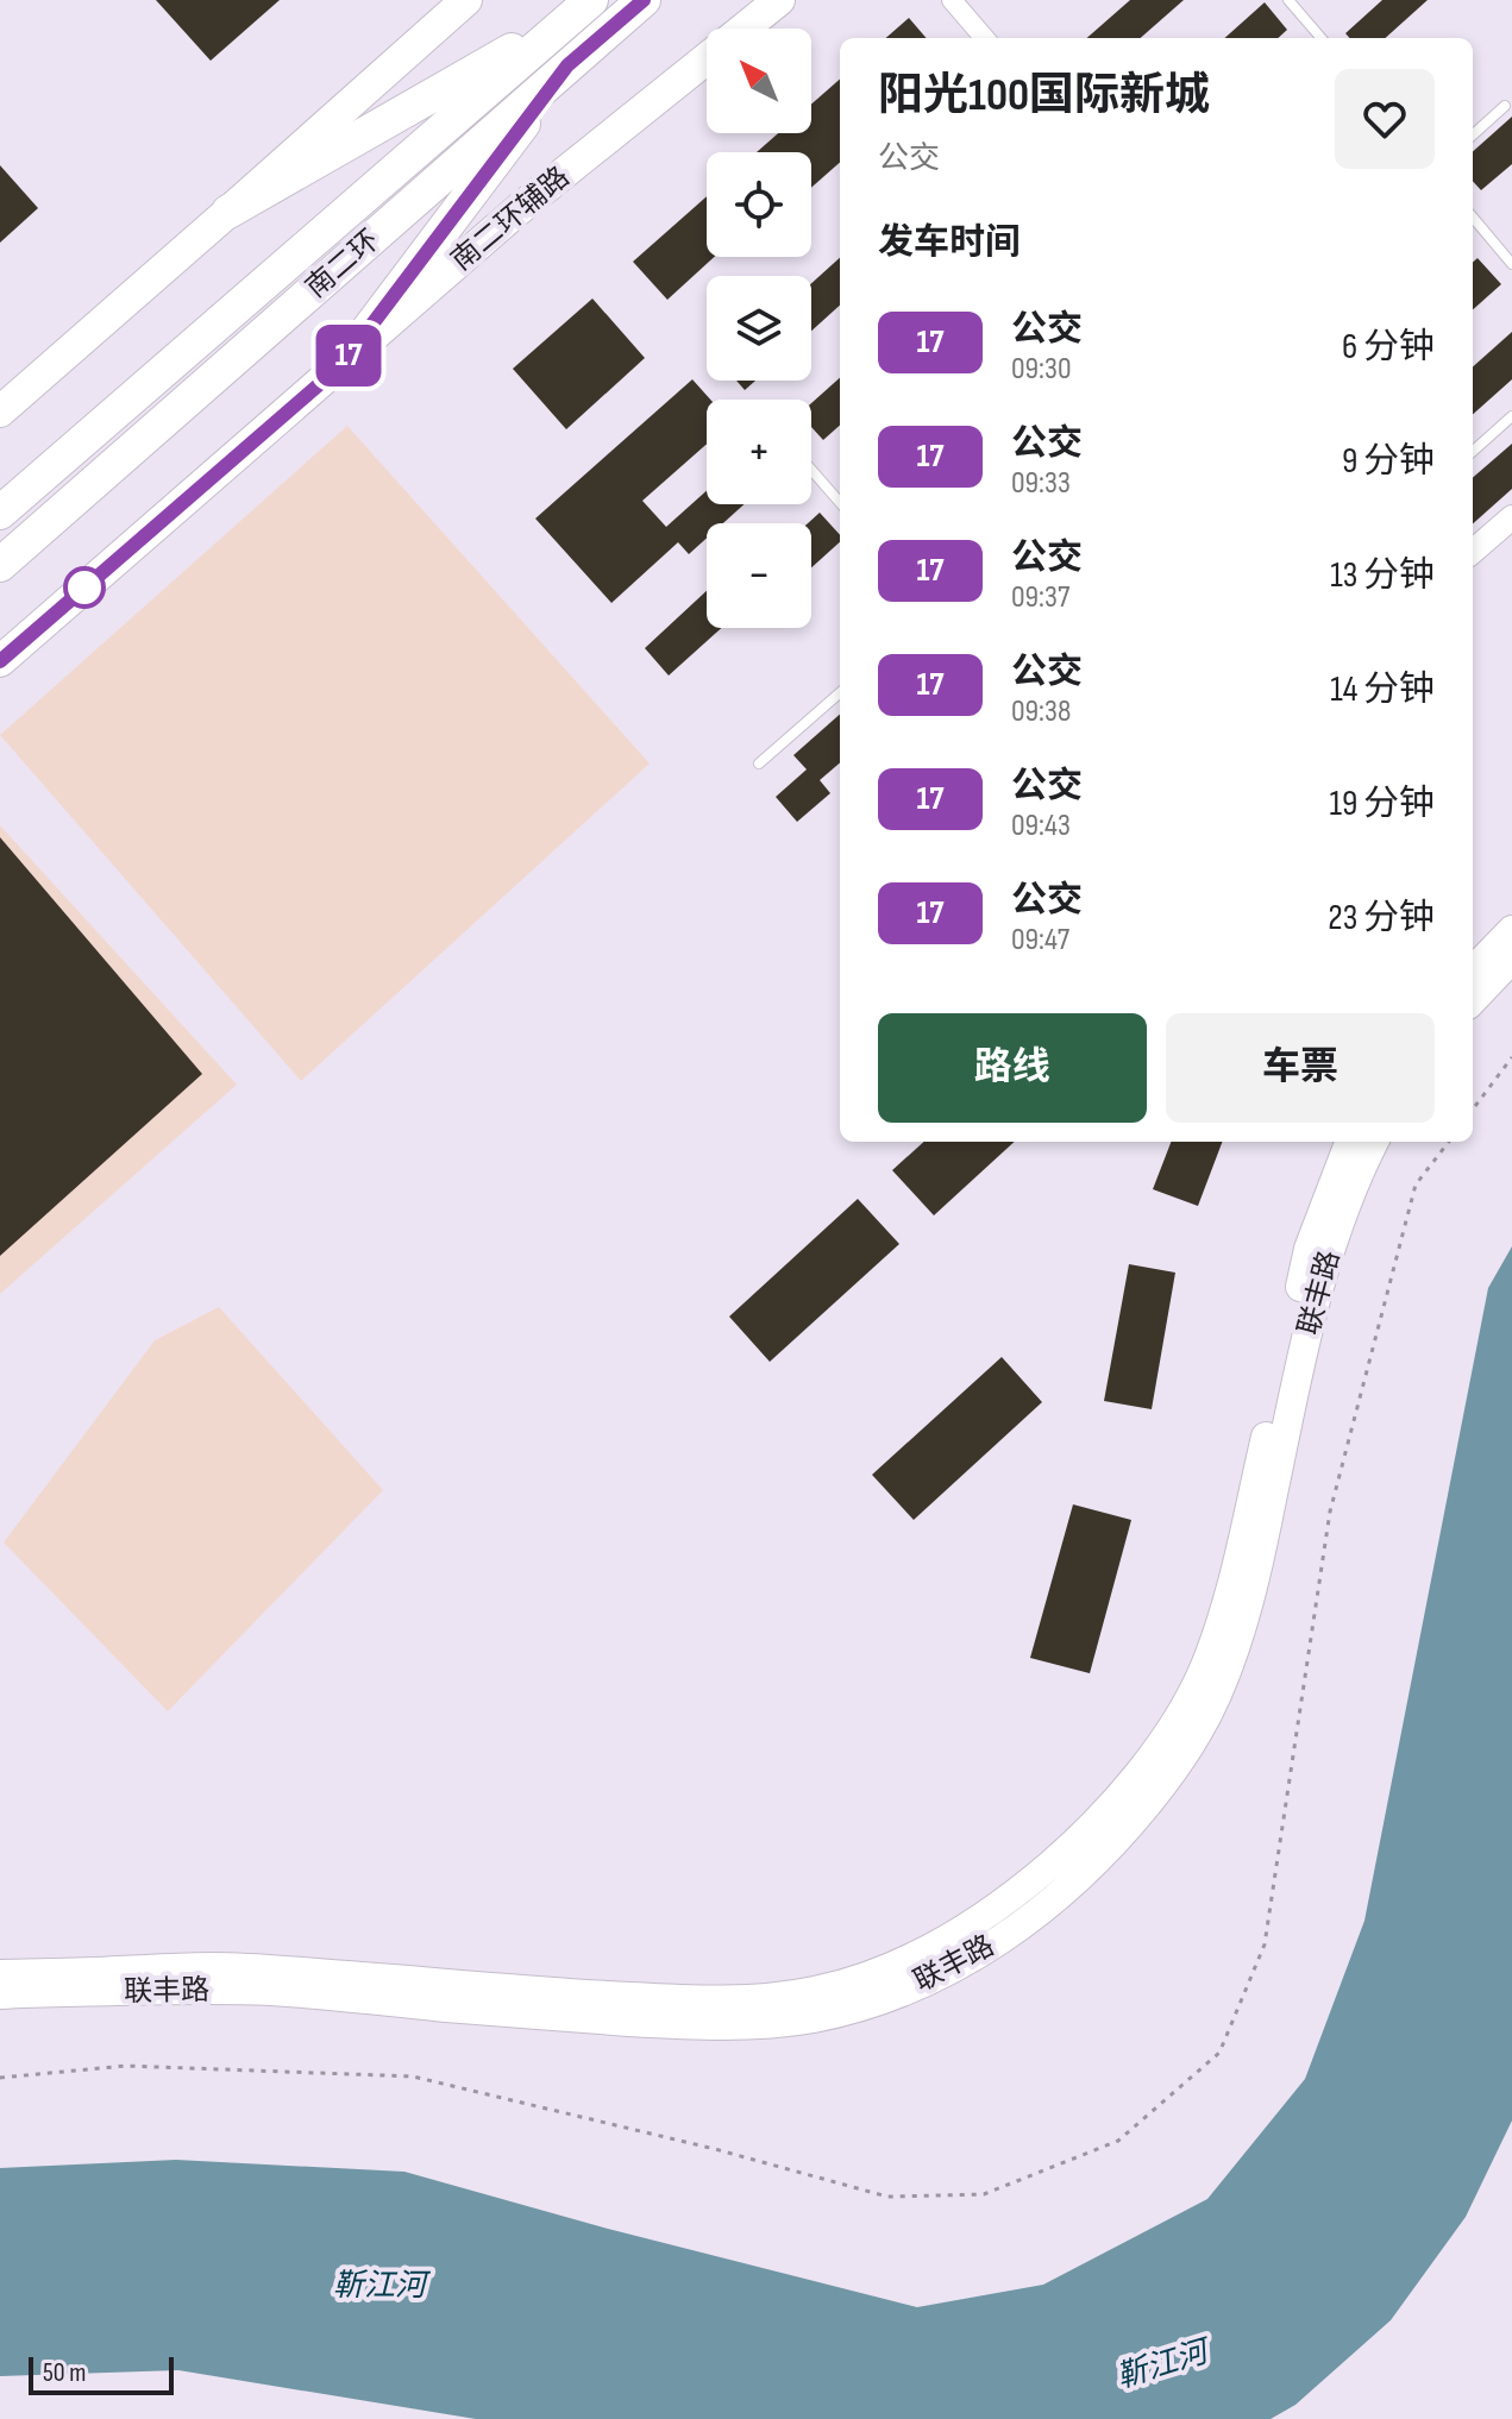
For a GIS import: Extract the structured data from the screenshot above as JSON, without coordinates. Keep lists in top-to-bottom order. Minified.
{"streets":{"highway":["南二环"],"main road":["南二环辅路","联丰路"]},"water":["靳江河"],"lines":["bus line 17"],"scale_bar":"50 m","north":"top left","page":{"on_map":"17","map_buttons":["+","−"],"heading":[["阳光100国际新城","公交"],"发车时间"],"list":[{"mark":"17","name":"公交","note":"09:30","value":"6 分钟"},{"mark":"17","name":"公交","note":"09:33","value":"9 分钟"},{"mark":"17","name":"公交","note":"09:37","value":"13 分钟"},{"mark":"17","name":"公交","note":"09:38","value":"14 分钟"},{"mark":"17","name":"公交","note":"09:43","value":"19 分钟"},{"mark":"17","name":"公交","note":"09:47","value":"23 分钟"}],"buttons":["路线","车票"],"scale":"50 m"}}
